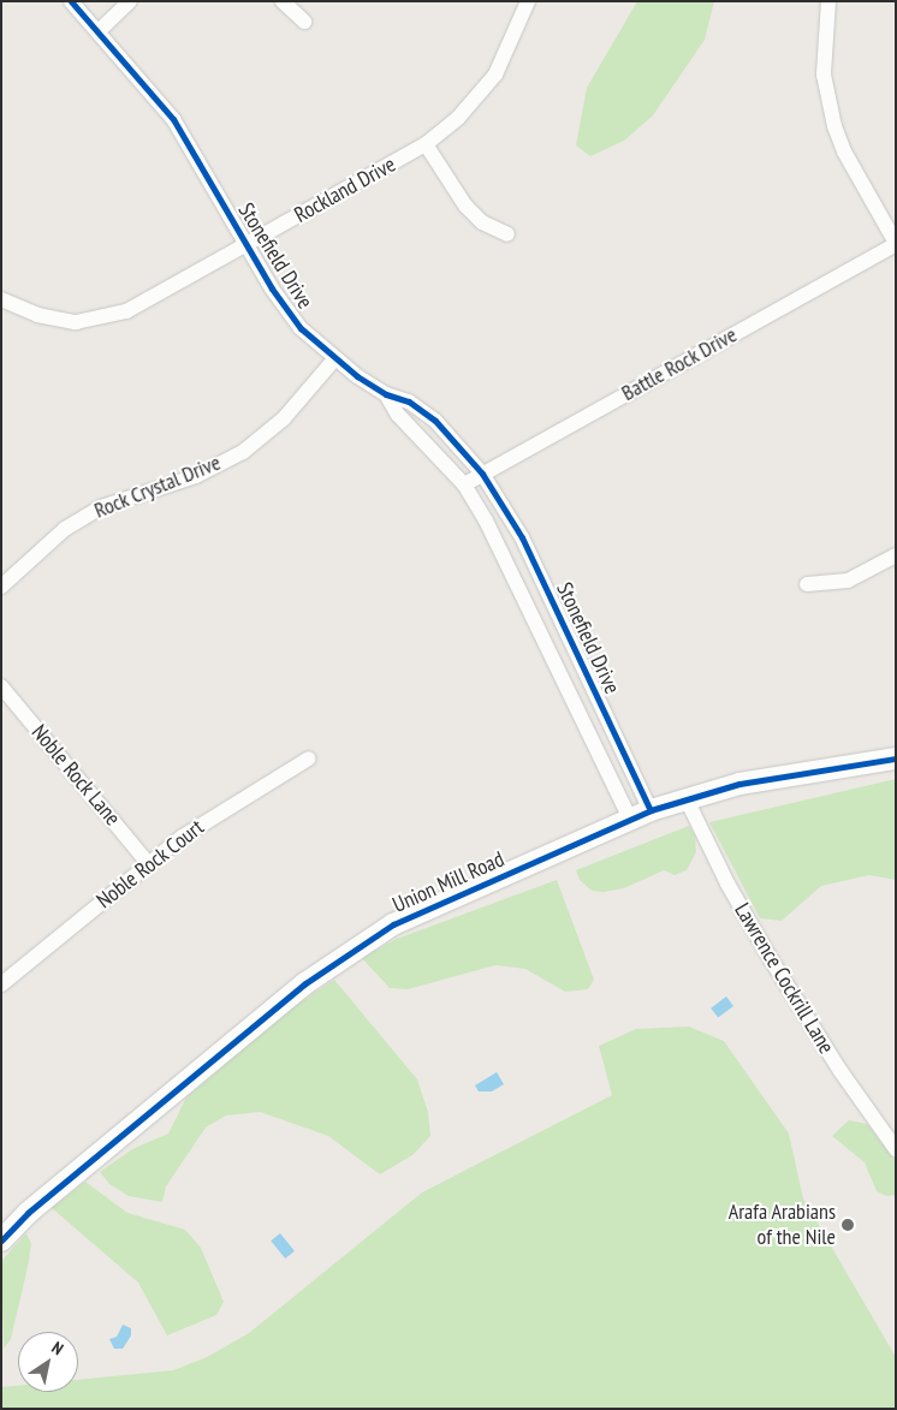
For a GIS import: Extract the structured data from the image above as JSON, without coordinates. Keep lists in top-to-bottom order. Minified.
{"streets":{"street":["Rockland Drive","Stonefield Drive","Battle Rock Drive","Rock Crystal Drive","Noble Rock Lane","Noble Rock Court","Union Mill Road","Lawrence Cockrill Lane"]},"crossings":[["Rockland Drive","Stonefield Drive"],["Stonefield Drive","Battle Rock Drive"],["Stonefield Drive","Rock Crystal Drive"],["Stonefield Drive","Union Mill Road"],["Noble Rock Lane","Noble Rock Court"],["Union Mill Road","Lawrence Cockrill Lane"]],"places":["Arafa Arabians of the Nile"],"north":"top right"}
